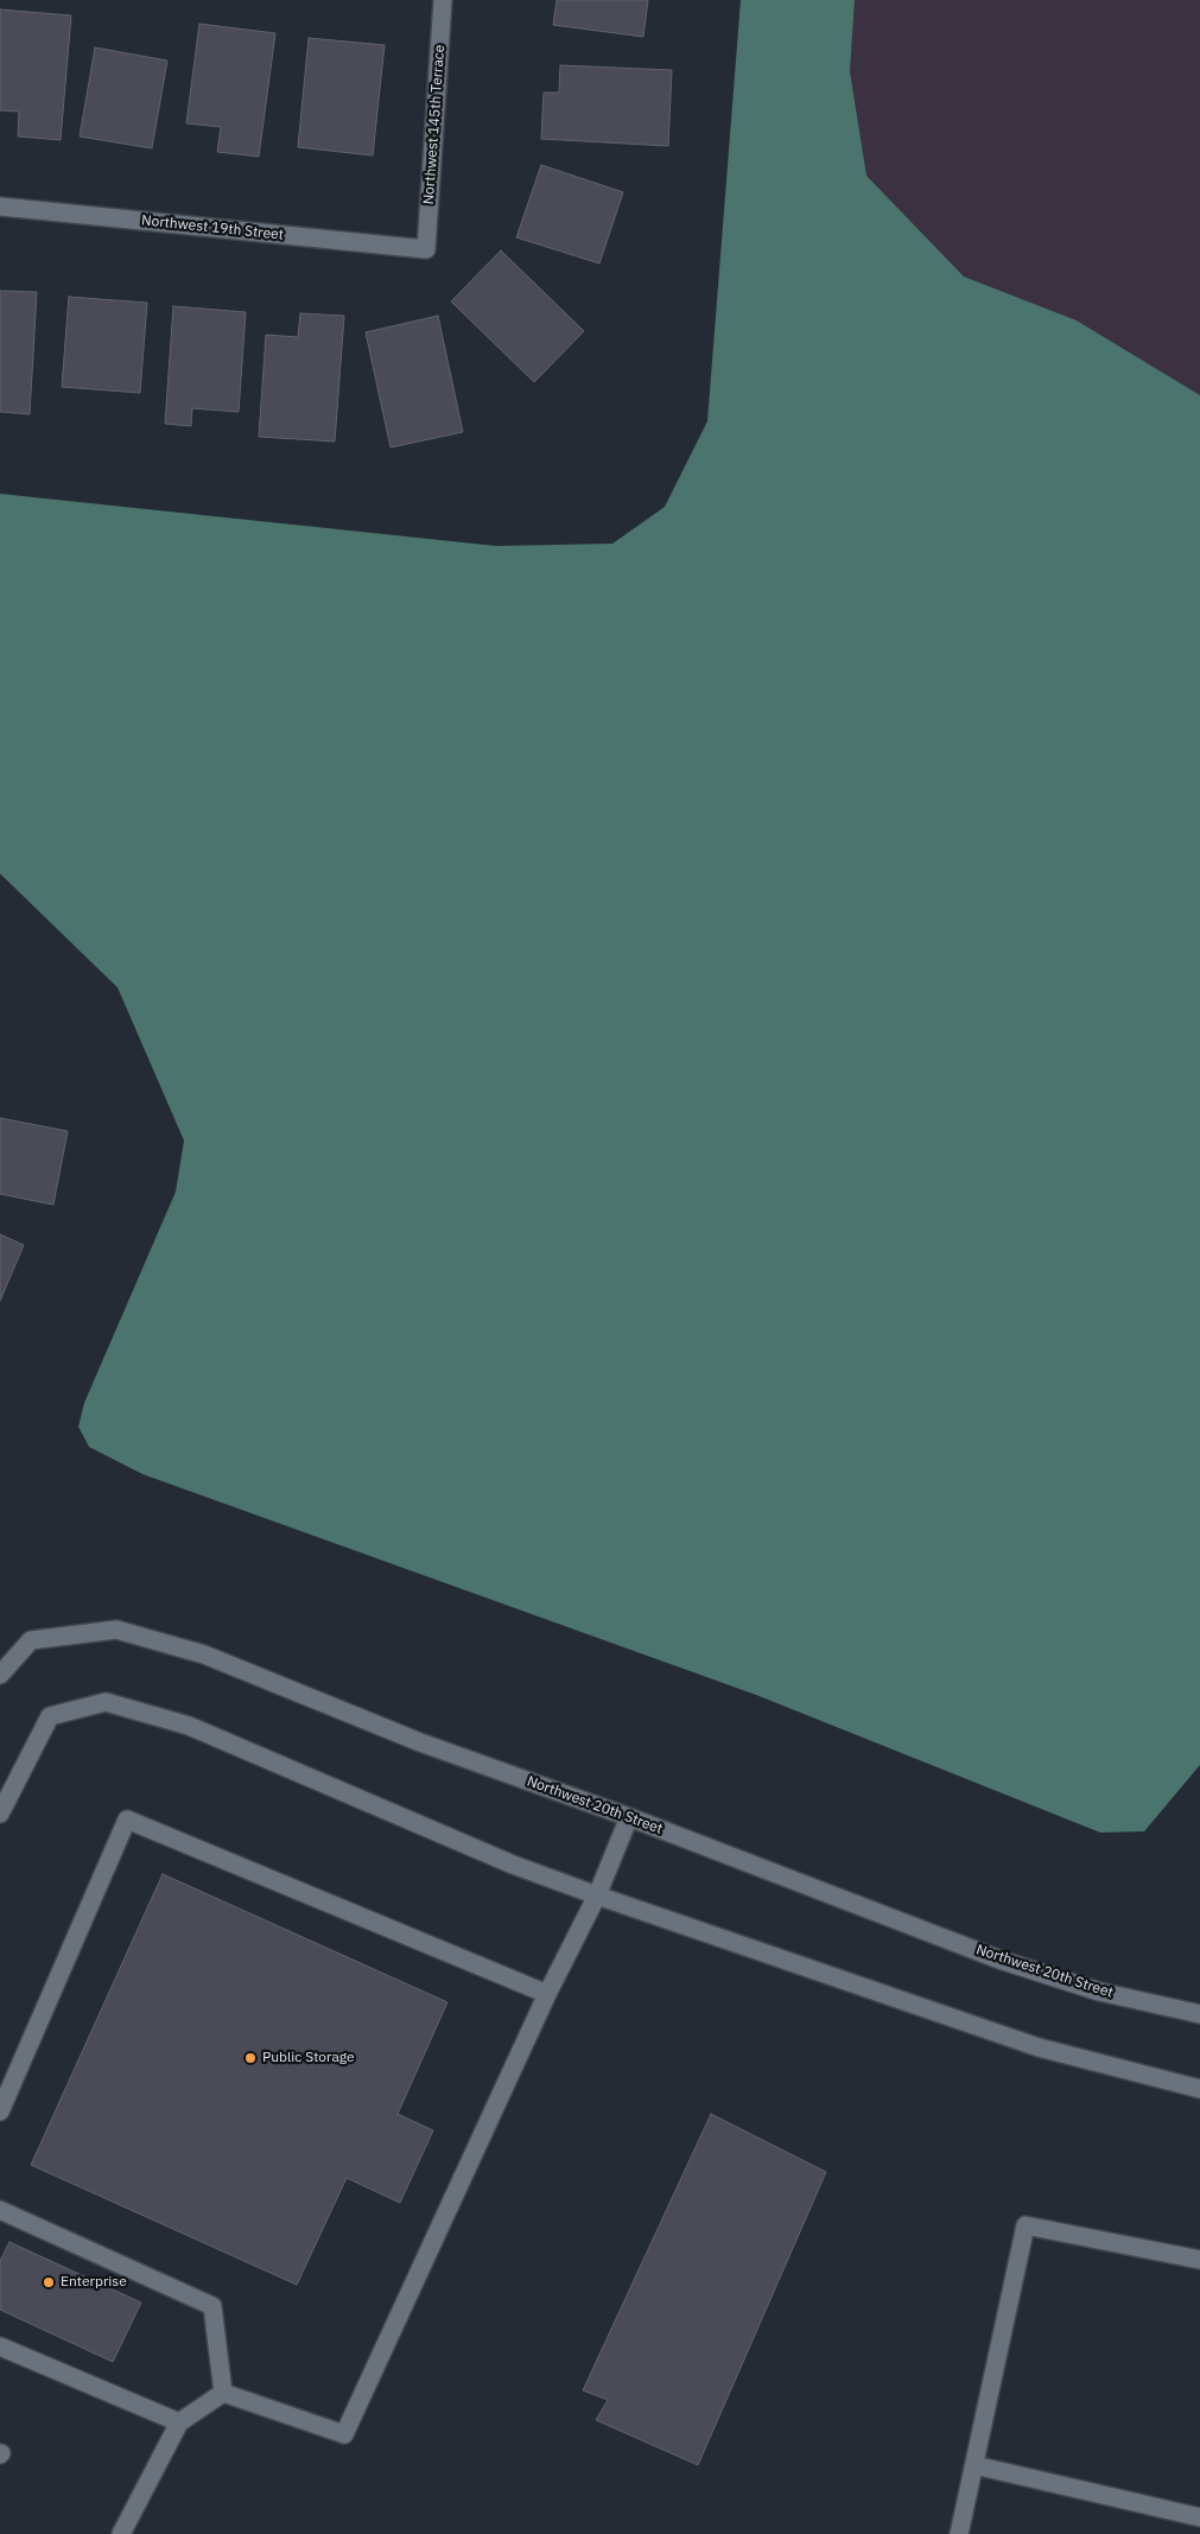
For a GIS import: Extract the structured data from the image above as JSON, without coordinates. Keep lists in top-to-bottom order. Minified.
{"streets":{"street":["Northwest 145th Terrace","Northwest 19th Street","Northwest 20th Street"]},"crossings":[["Northwest 145th Terrace","Northwest 19th Street"]],"places":["Public Storage","Enterprise"]}
